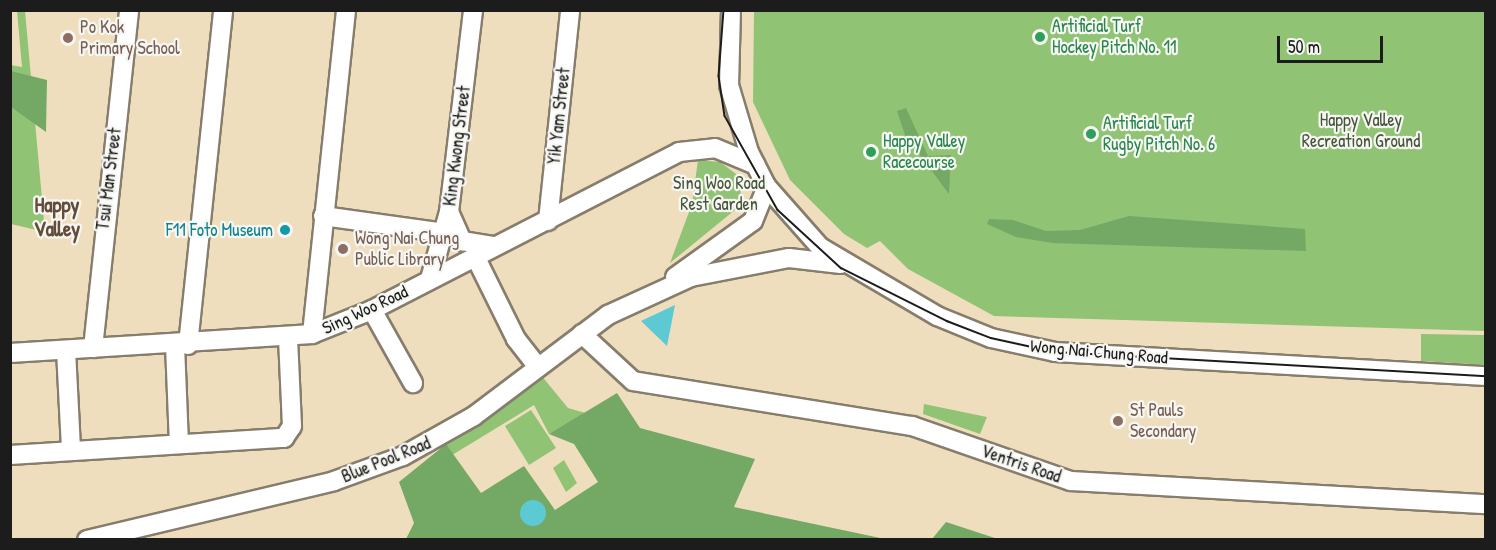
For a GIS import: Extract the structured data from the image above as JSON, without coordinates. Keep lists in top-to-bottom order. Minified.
{"streets":{"street":["Yik Yam Street","King Kwong Street","Tsui Man Street","Sing Woo Road","Wong Nai Chung Road","Blue Pool Road","Ventris Road"]},"crossings":[["Yik Yam Street","Sing Woo Road"],["King Kwong Street","Sing Woo Road"],["Tsui Man Street","Sing Woo Road"],["Sing Woo Road","Wong Nai Chung Road"],["Wong Nai Chung Road","Blue Pool Road"],["Blue Pool Road","Ventris Road"]],"districts":["Happy Valley"],"parks":["Happy Valley Recreation Ground","Sing Woo Road Rest Garden"],"places":["Artificial Turf Hockey Pitch No. 11","Po Kok Primary School","Artificial Turf Rugby Pitch No. 6","Happy Valley Racecourse","F11 Foto Museum","Wong Nai Chung Public Library","St Pauls Secondary"],"scale_bar":"50 m"}
